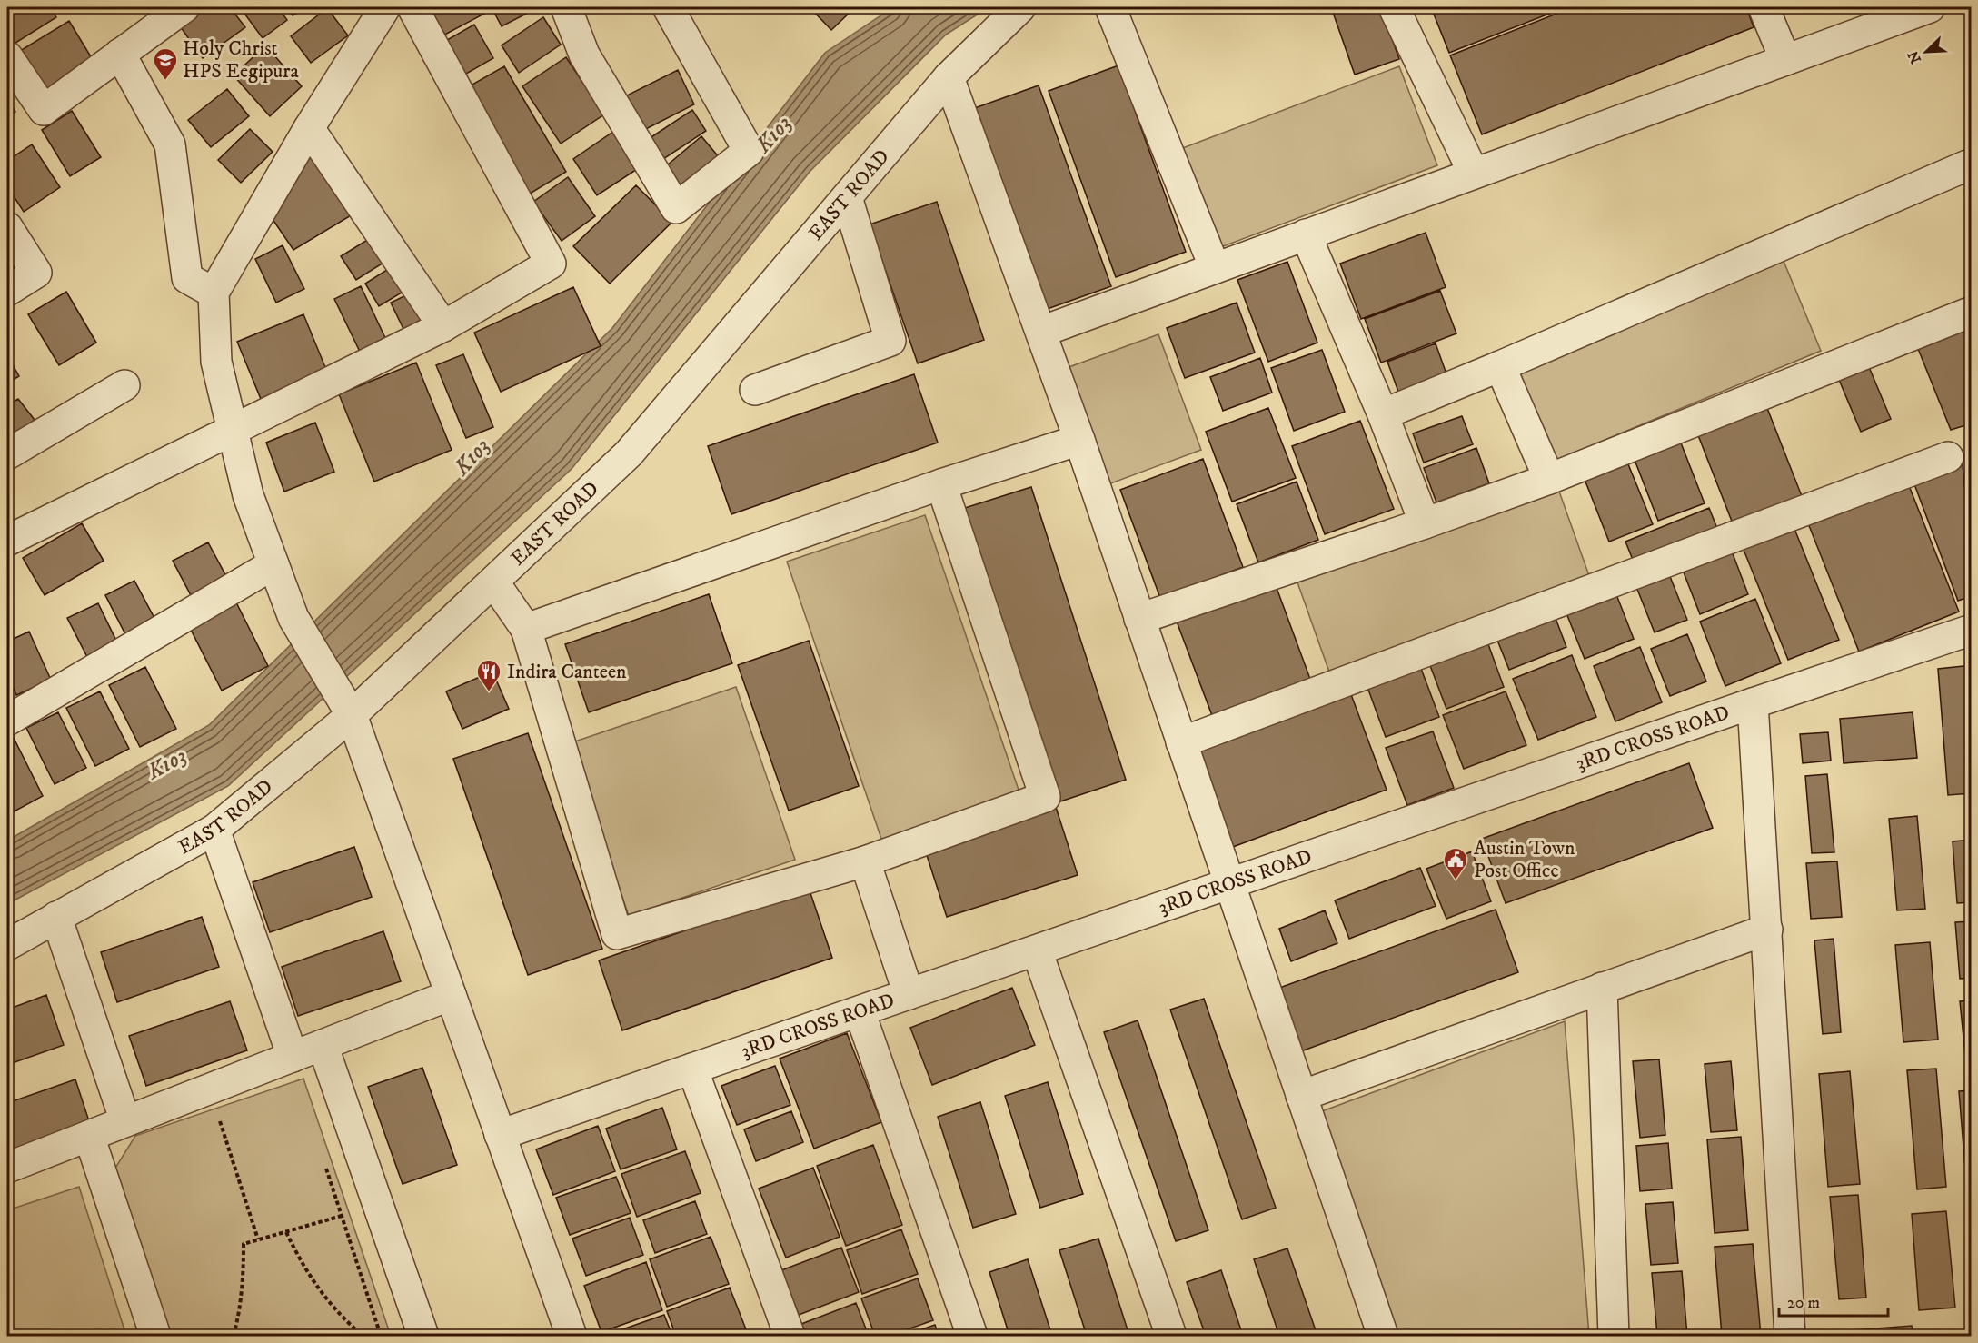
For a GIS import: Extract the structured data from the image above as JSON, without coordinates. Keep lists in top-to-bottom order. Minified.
{"streets":{"street":["EAST ROAD","3RD CROSS ROAD"]},"water":["K103"],"places":{"school or university":["Holy Christ HPS Eegipura"],"restaurant":["Indira Canteen"],"public building":["Austin Town Post Office"]},"scale_bar":"20 m","north":"bottom left"}
